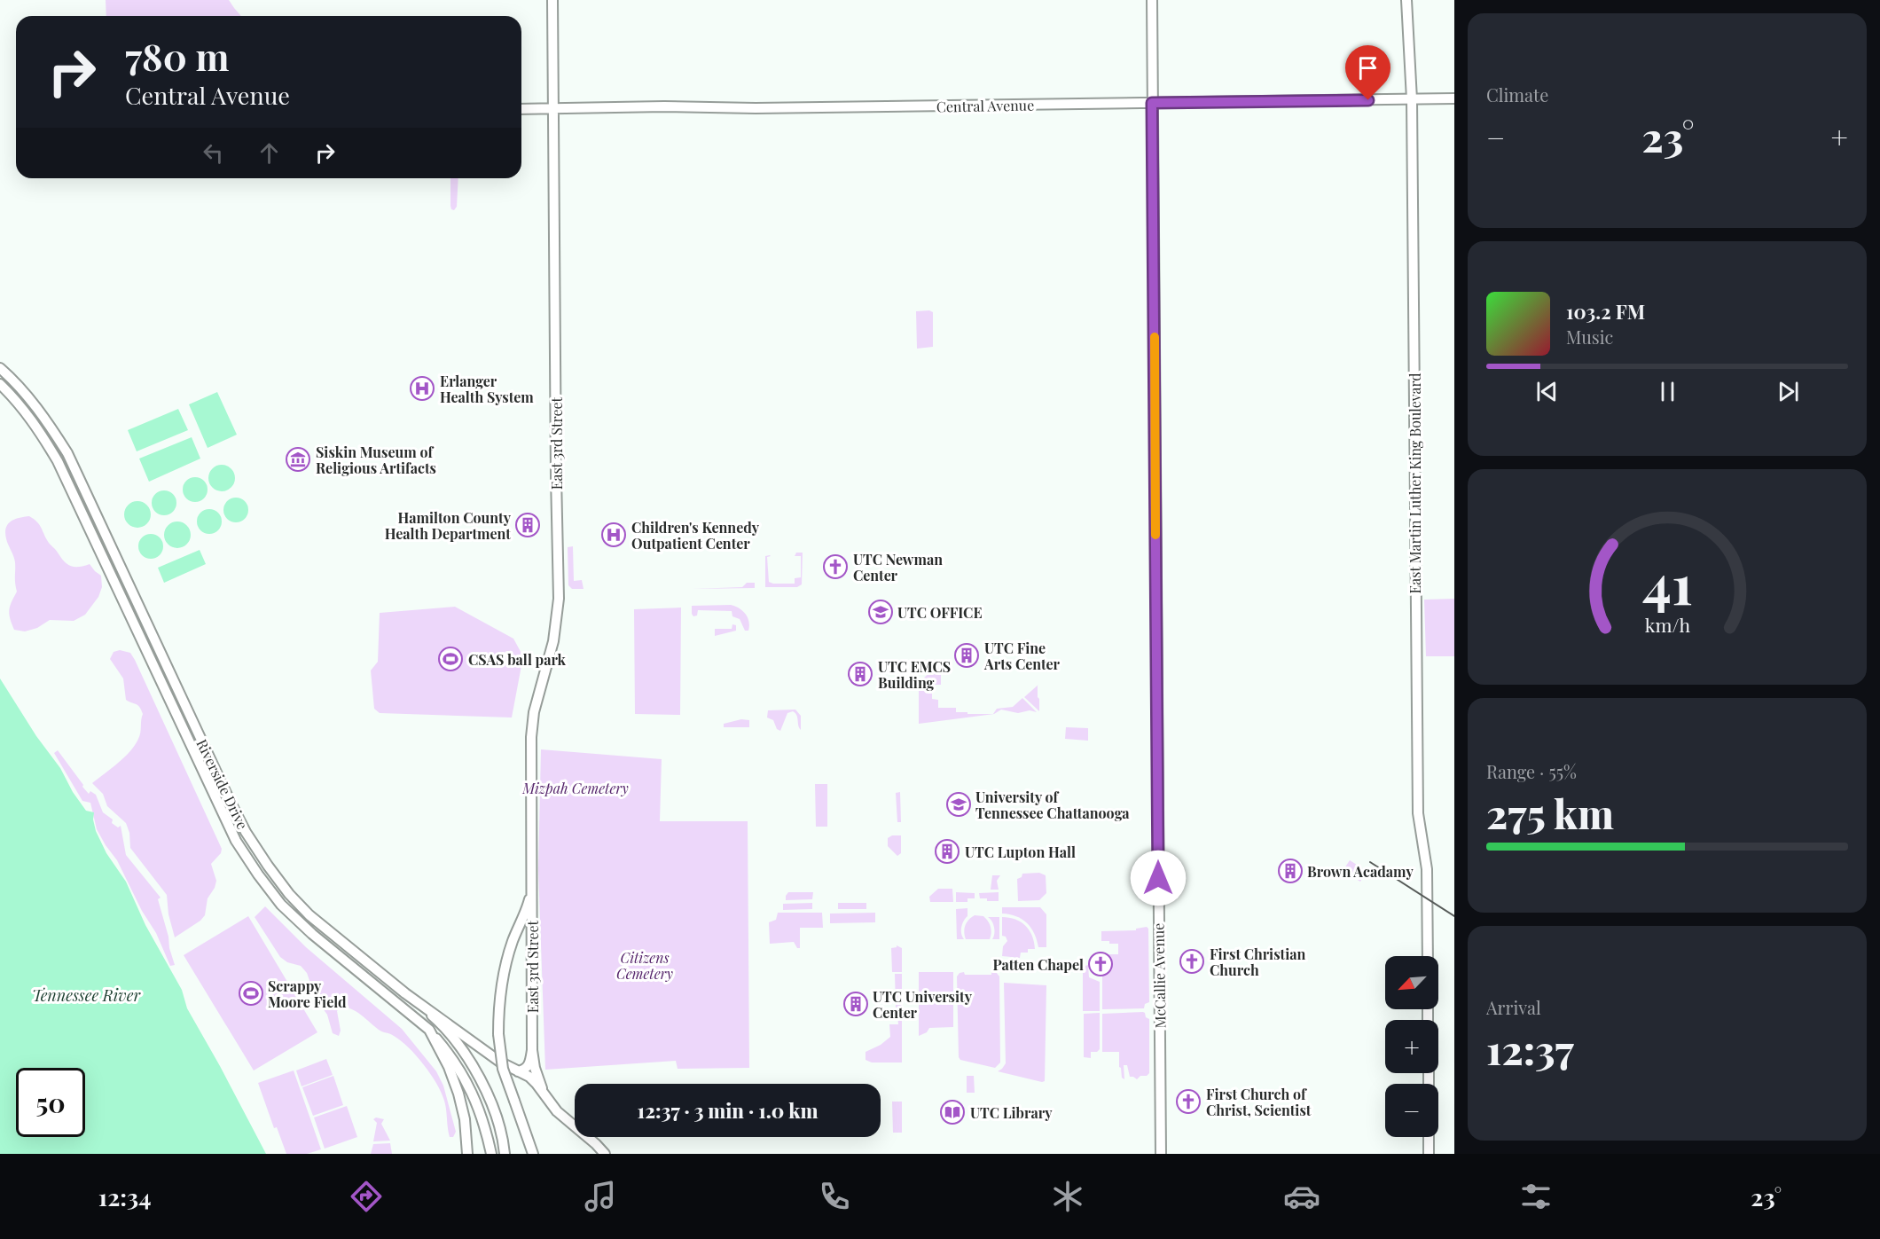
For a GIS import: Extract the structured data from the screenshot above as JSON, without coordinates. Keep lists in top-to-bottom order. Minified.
{"streets":{"main road":["Central Avenue","East 3rd Street","East Martin Luther King Boulevard","Riverside Drive","McCallie Avenue"]},"crossings":[["Central Avenue","East 3rd Street"],["Central Avenue","East Martin Luther King Boulevard"],["Central Avenue","McCallie Avenue"]],"water":["Tennessee River"],"parks":["Mizpah Cemetery","Citizens Cemetery"],"places":{"hospital":["Erlanger Health System","Children's Kennedy Outpatient Center"],"museum":["Siskin Museum of Religious Artifacts"],"building":["Hamilton County Health Department","UTC Fine Arts Center","UTC EMCS Building","UTC Lupton Hall","Brown Acadamy","UTC University Center"],"church":["UTC Newman Center","First Christian Church","Patten Chapel","First Church of Christ, Scientist"],"school or university":["UTC OFFICE","University of Tennessee Chattanooga"],"sports":["CSAS ball park","Scrappy Moore Field"],"library":["UTC Library"]},"north":"bottom left","page":{"tile":["Climate",["Range · 55%","275 km"],["Arrival","12:37"]],"turn":["780 m","Central Avenue"],"heat":["−","23°","+"],"song":["103.2 FM","Music"],"map_buttons":["+","−"],"limit":"50","trip":"12:37 · 3 min · 1.0 km","tabs":["12:34","23°"],"gauge":["41","km/h"]}}
